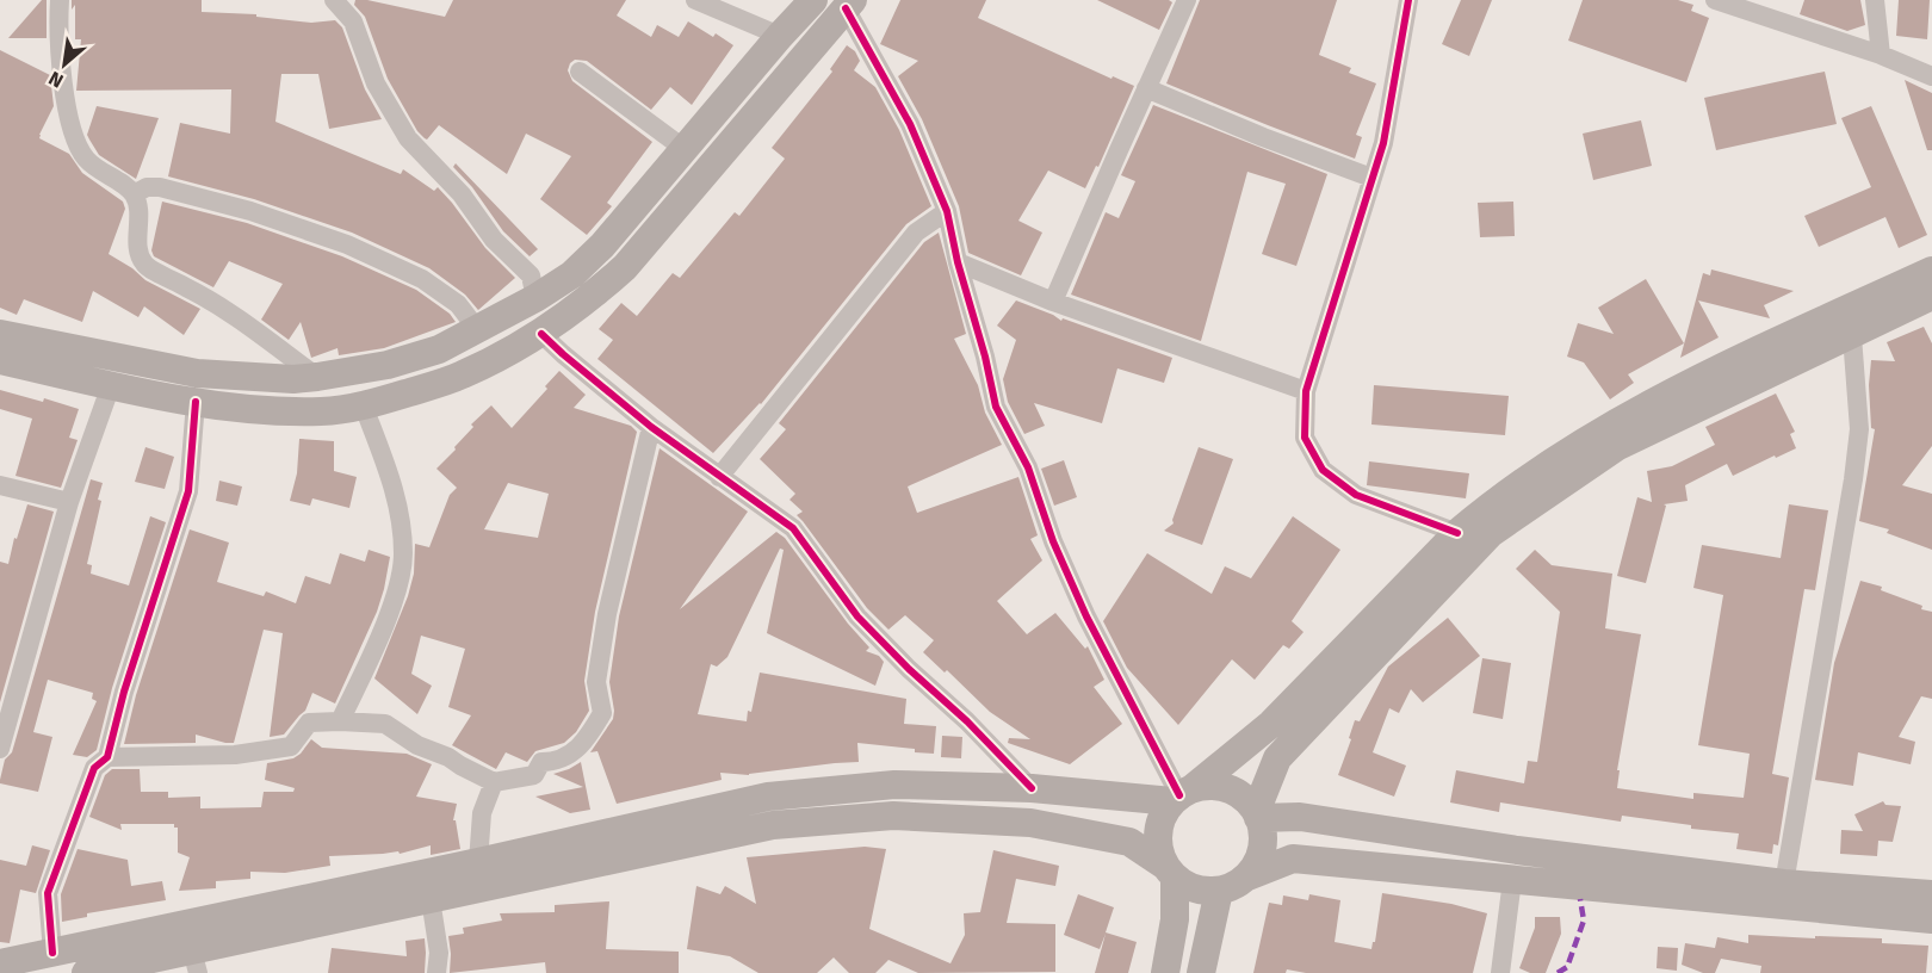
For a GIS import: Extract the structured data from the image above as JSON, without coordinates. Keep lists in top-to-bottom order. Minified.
{"north":"bottom left"}
